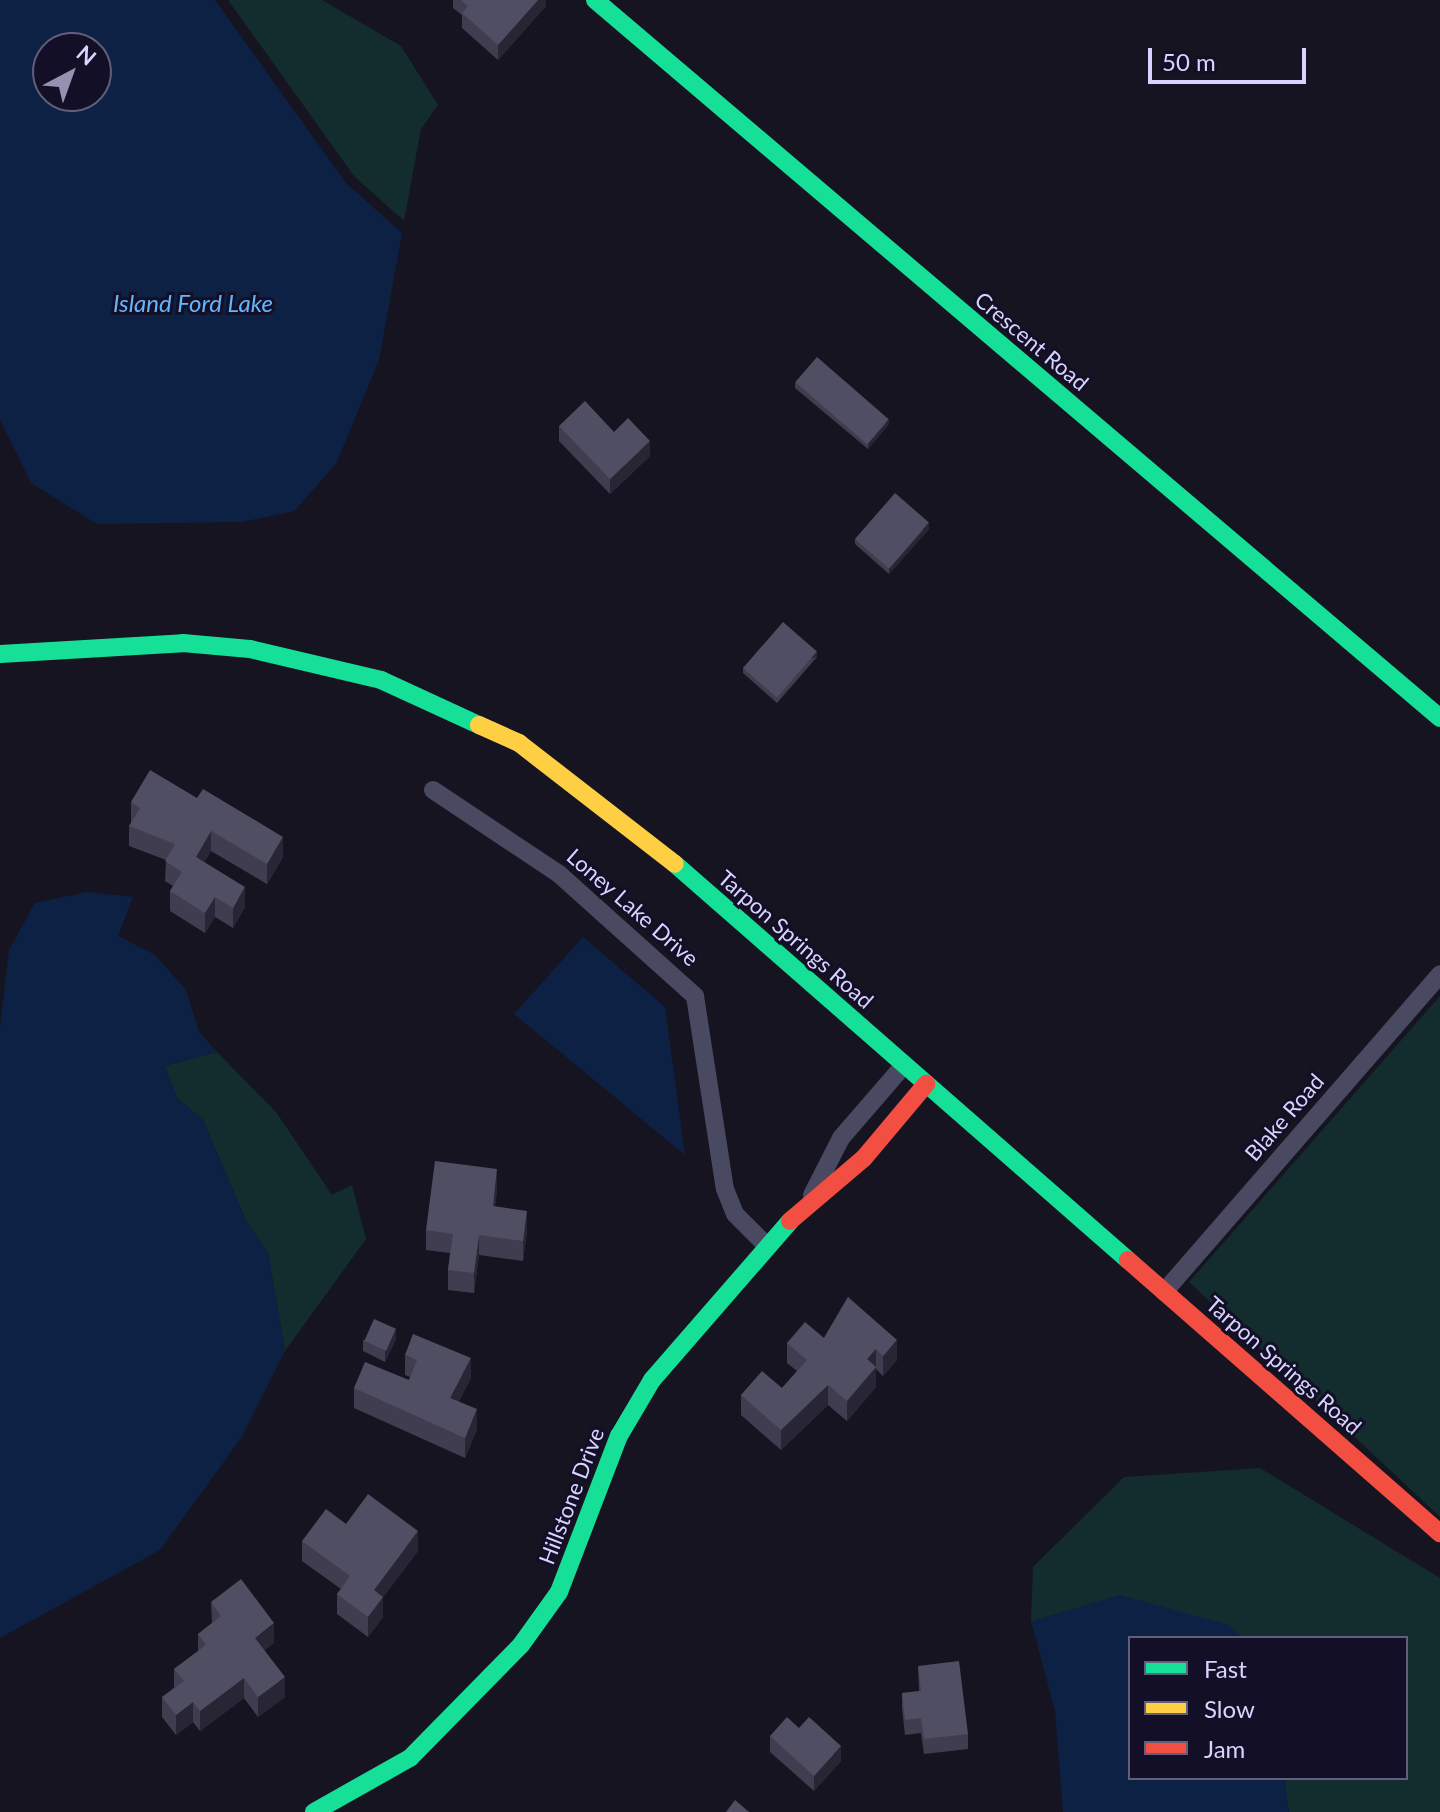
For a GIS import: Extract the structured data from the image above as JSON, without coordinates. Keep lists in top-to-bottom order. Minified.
{"streets":{"street":["Crescent Road","Loney Lake Drive","Tarpon Springs Road","Blake Road","Hillstone Drive"]},"crossings":[["Loney Lake Drive","Hillstone Drive"],["Tarpon Springs Road","Blake Road"],["Tarpon Springs Road","Hillstone Drive"]],"water":["Island Ford Lake"],"legend":["Fast","Slow","Jam"],"scale_bar":"50 m","north":"top right"}
